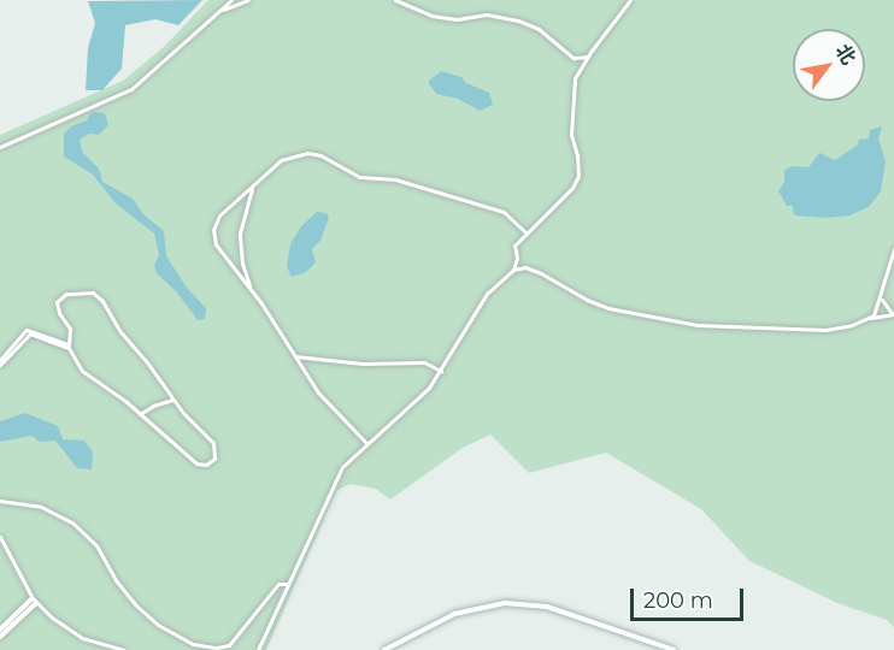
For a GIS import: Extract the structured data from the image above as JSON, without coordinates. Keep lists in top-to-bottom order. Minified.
{"scale_bar":"200 m","north":"top right"}
